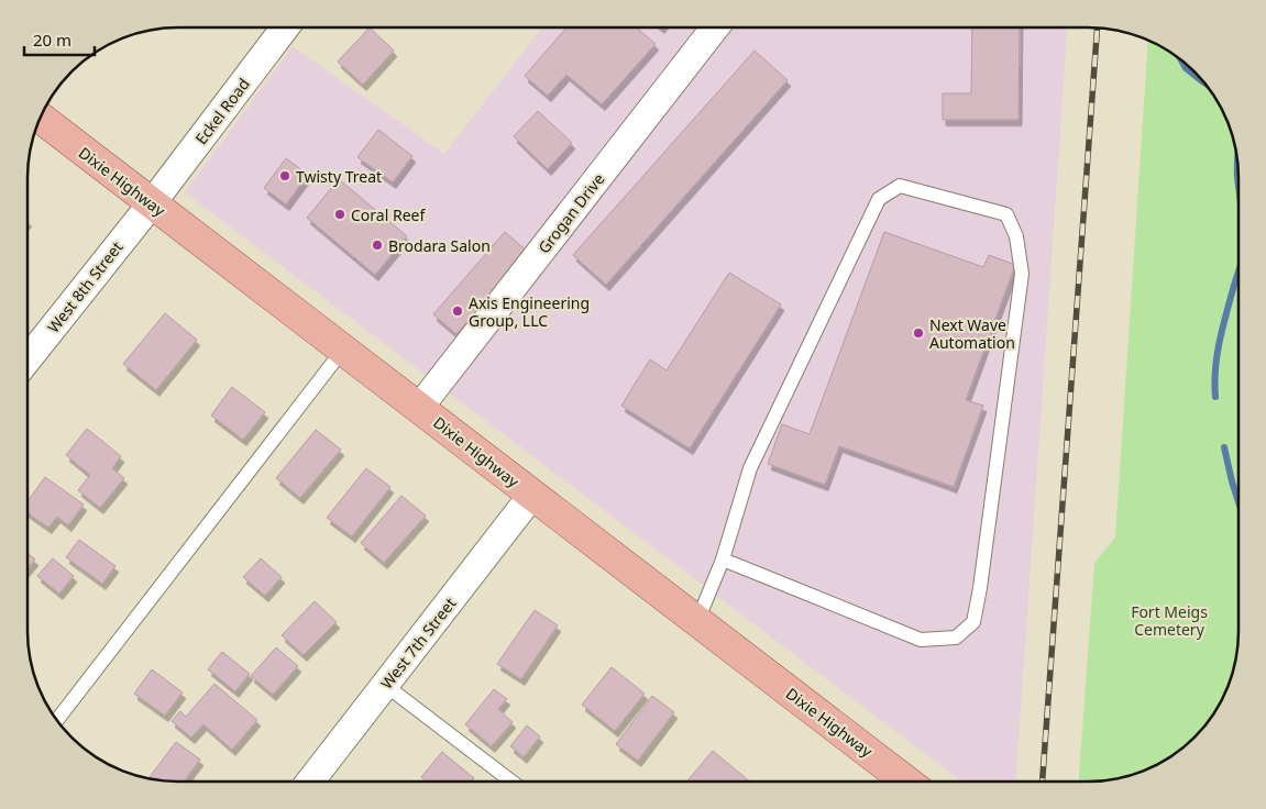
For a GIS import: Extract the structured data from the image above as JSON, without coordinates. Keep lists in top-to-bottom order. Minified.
{"streets":{"main road":["Dixie Highway"],"street":["Eckel Road","Grogan Drive","West 8th Street","West 7th Street"]},"crossings":[["Eckel Road","Dixie Highway"],["Eckel Road","West 8th Street"],["Dixie Highway","Grogan Drive"],["Dixie Highway","West 8th Street"],["Dixie Highway","West 7th Street"]],"parks":["Fort Meigs Cemetery"],"places":["Twisty Treat","Coral Reef","Brodara Salon","Axis Engineering Group, LLC","Next Wave Automation"],"scale_bar":"20 m"}
